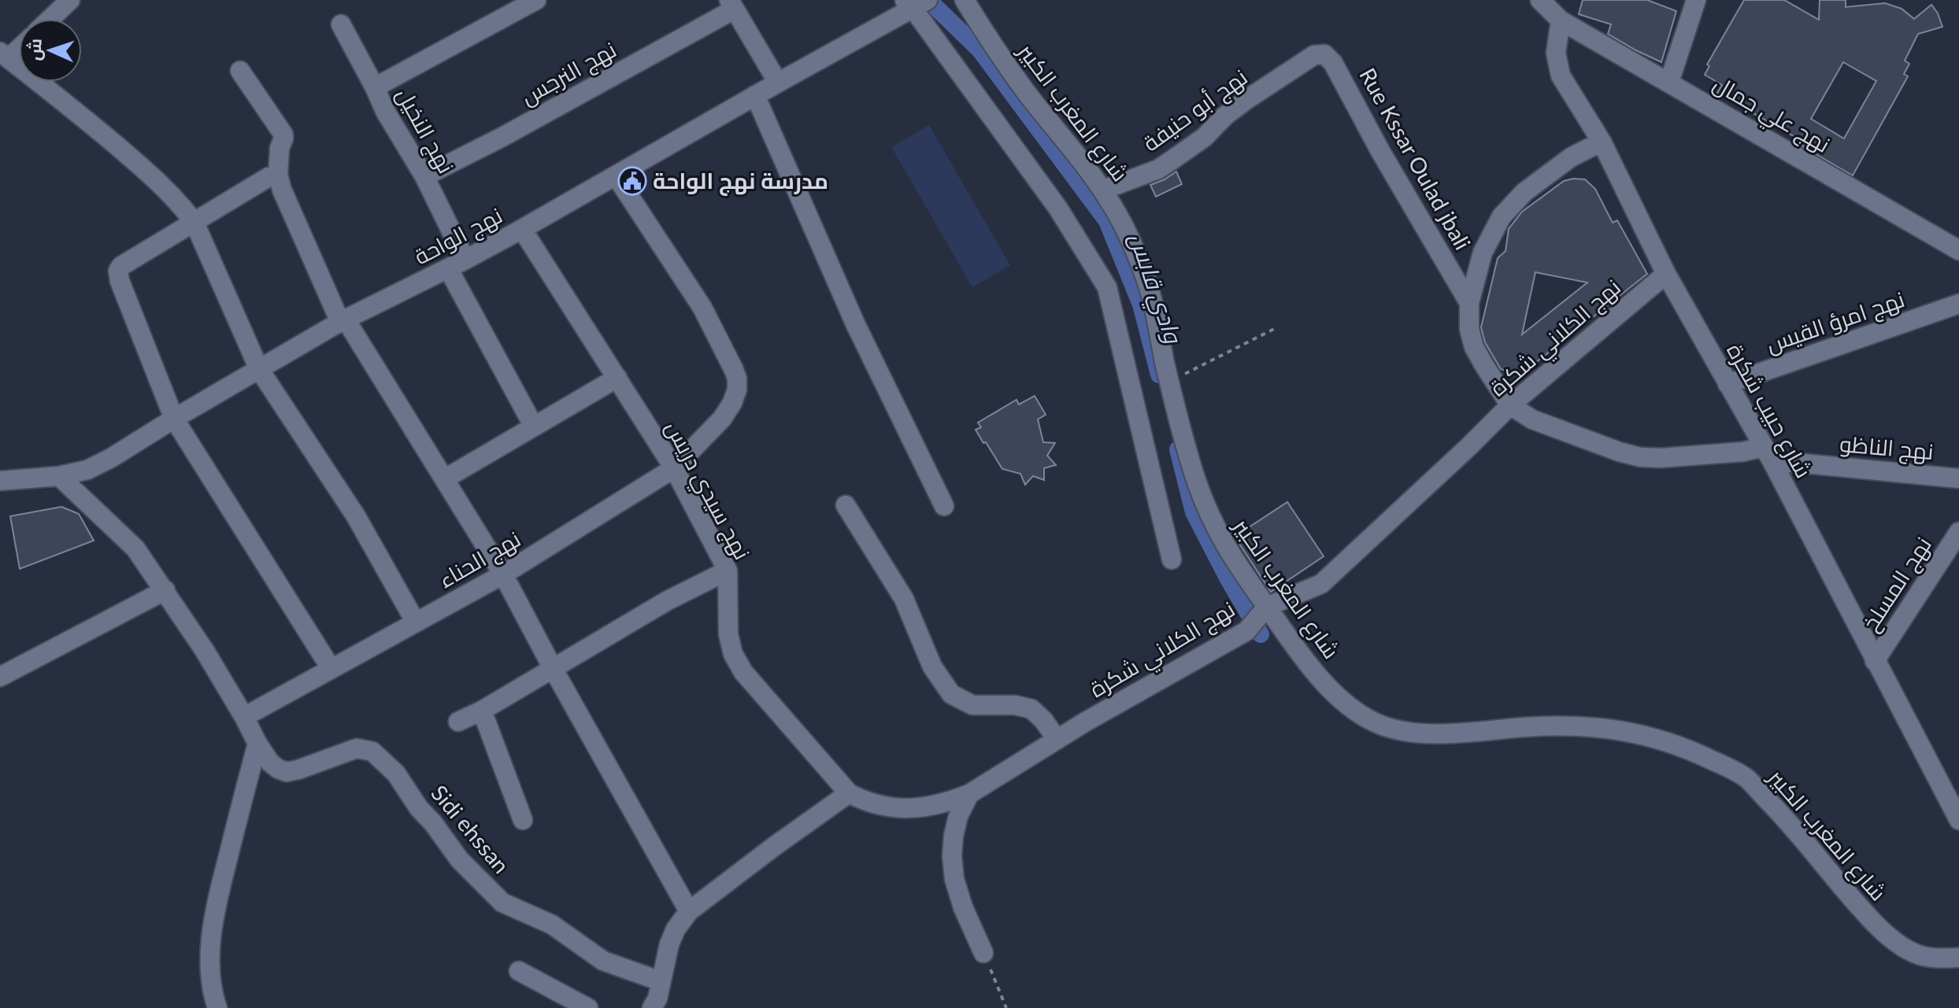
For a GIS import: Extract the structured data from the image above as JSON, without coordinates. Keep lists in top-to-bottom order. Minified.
{"streets":{"street":["نهج النرجس","نهج أبو حنيفة","شارع المغرب الكبير","نهج علي جمال","نهج النخيل","Rue Kssar Oulad jbali","نهج الواحة","نهج امرؤ القيس","نهج الكلاني شكرة","شارع حبيب شكرة","نهج الناظو","نهج سيدي دريس","نهج الحناء","نهج المسلخ","Sidi ehssan"]},"crossings":[["نهج النرجس","نهج النخيل"],["نهج أبو حنيفة","شارع المغرب الكبير"],["نهج أبو حنيفة","Rue Kssar Oulad jbali"],["شارع المغرب الكبير","نهج الكلاني شكرة"],["نهج علي جمال","شارع حبيب شكرة"],["نهج النخيل","نهج الواحة"],["نهج الواحة","نهج سيدي دريس"],["نهج الواحة","نهج الحناء"],["نهج الواحة","Sidi ehssan"],["نهج امرؤ القيس","شارع حبيب شكرة"],["نهج الكلاني شكرة","شارع حبيب شكرة"],["نهج الكلاني شكرة","نهج سيدي دريس"],["شارع حبيب شكرة","نهج الناظو"],["شارع حبيب شكرة","نهج المسلخ"],["نهج سيدي دريس","نهج الحناء"],["نهج الحناء","Sidi ehssan"]],"water":["وادي قابس"],"places":{"public building":["مدرسة نهج الواحة"]},"north":"left"}
